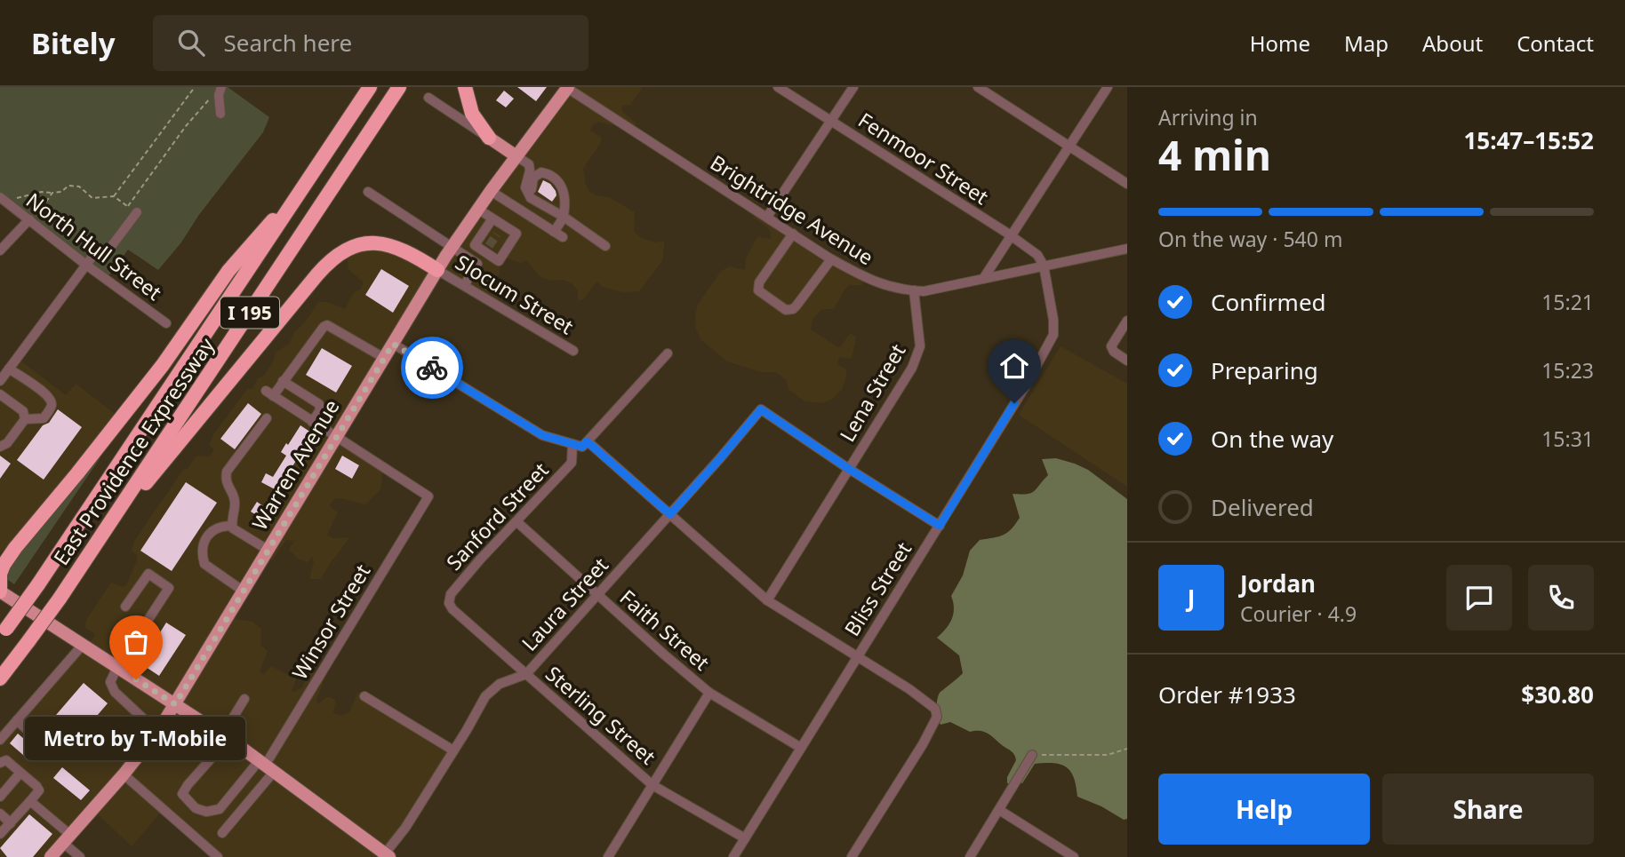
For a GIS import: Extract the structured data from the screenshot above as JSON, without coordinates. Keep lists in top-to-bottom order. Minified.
{"streets":{"highway":["I 195","East Providence Expressway"],"main road":["Warren Avenue"],"street":["Fenmoor Street","Brightridge Avenue","North Hull Street","Slocum Street","Lena Street","Sanford Street","Bliss Street","Laura Street","Winsor Street","Faith Street","Sterling Street"]},"crossings":[["Fenmoor Street","Brightridge Avenue"],["Fenmoor Street","Bliss Street"],["Brightridge Avenue","Lena Street"],["Brightridge Avenue","Warren Avenue"],["Brightridge Avenue","Bliss Street"],["Slocum Street","Warren Avenue"],["Lena Street","Laura Street"],["Warren Avenue","Winsor Street"],["Sanford Street","Faith Street"],["Sanford Street","Sterling Street"],["Bliss Street","Faith Street"],["Bliss Street","Sterling Street"],["Laura Street","Faith Street"],["Laura Street","Sterling Street"]],"places":["Metro by T-Mobile"],"page":{"header":"Bitely","search":"Search here","nav":["Home","Map","About","Contact"],"heading":["4 min","Arriving in","15:47–15:52"],"panel":["Jordan","Courier · 4.9","Order #1933","$30.80"],"bar":"On the way · 540 m","list":[["Confirmed","15:21"],["Preparing","15:23"],["On the way","15:31"],"Delivered"],"round":"J","bubble":"Metro by T-Mobile","buttons":["Help","Share"]}}
